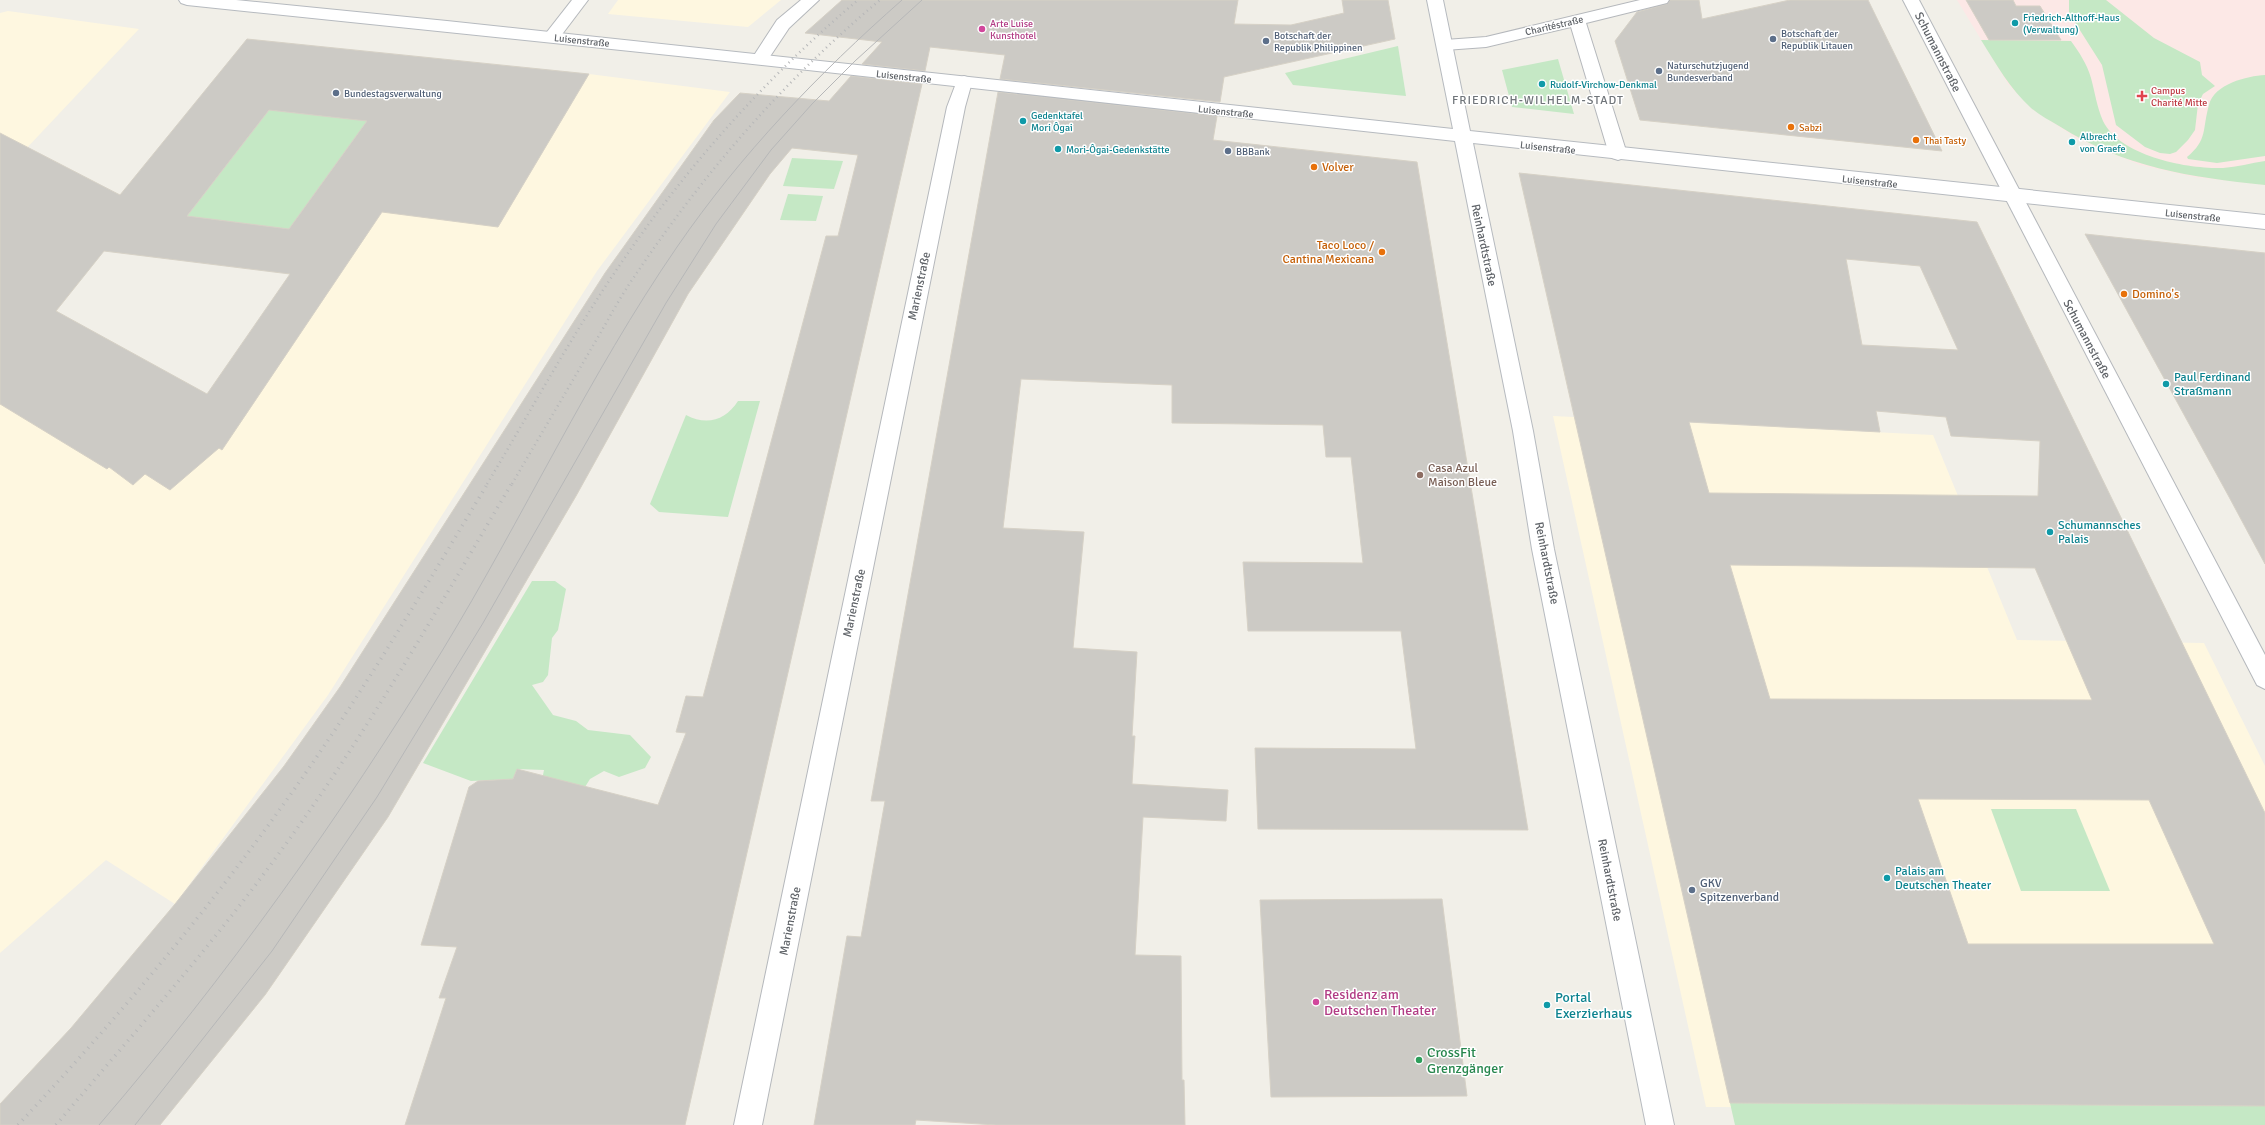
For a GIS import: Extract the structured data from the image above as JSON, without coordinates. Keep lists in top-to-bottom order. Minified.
{"streets":{"street":["Charitéstraße","Luisenstraße","Schumannstraße","Reinhardtstraße","Marienstraße"]},"crossings":[["Charitéstraße","Reinhardtstraße"],["Luisenstraße","Schumannstraße"],["Luisenstraße","Reinhardtstraße"],["Luisenstraße","Marienstraße"]],"districts":["FRIEDRICH-WILHELM-STADT"],"places":{"other":["Friedrich-Althoff-Haus (Verwaltung)","Arte Luise Kunsthotel","Botschaft der Republik Litauen","Botschaft der Republik Philippinen","Naturschutzjugend Bundesverband","Rudolf-Virchow-Denkmal","Bundestagsverwaltung","Gedenktafel Mori Ôgai","Sabzi","Thai Tasty","Albrecht von Graefe","Mori-Ôgai-Gedenkstätte","BBBank","Volver","Taco Loco / Cantina Mexicana","Domino's","Paul Ferdinand Straßmann","Casa Azul Maison Bleue","Schumannsches Palais","Palais am Deutschen Theater","GKV Spitzenverband","Residenz am Deutschen Theater","Portal Exerzierhaus","CrossFit Grenzgänger"],"health":["Campus Charité Mitte"]}}
